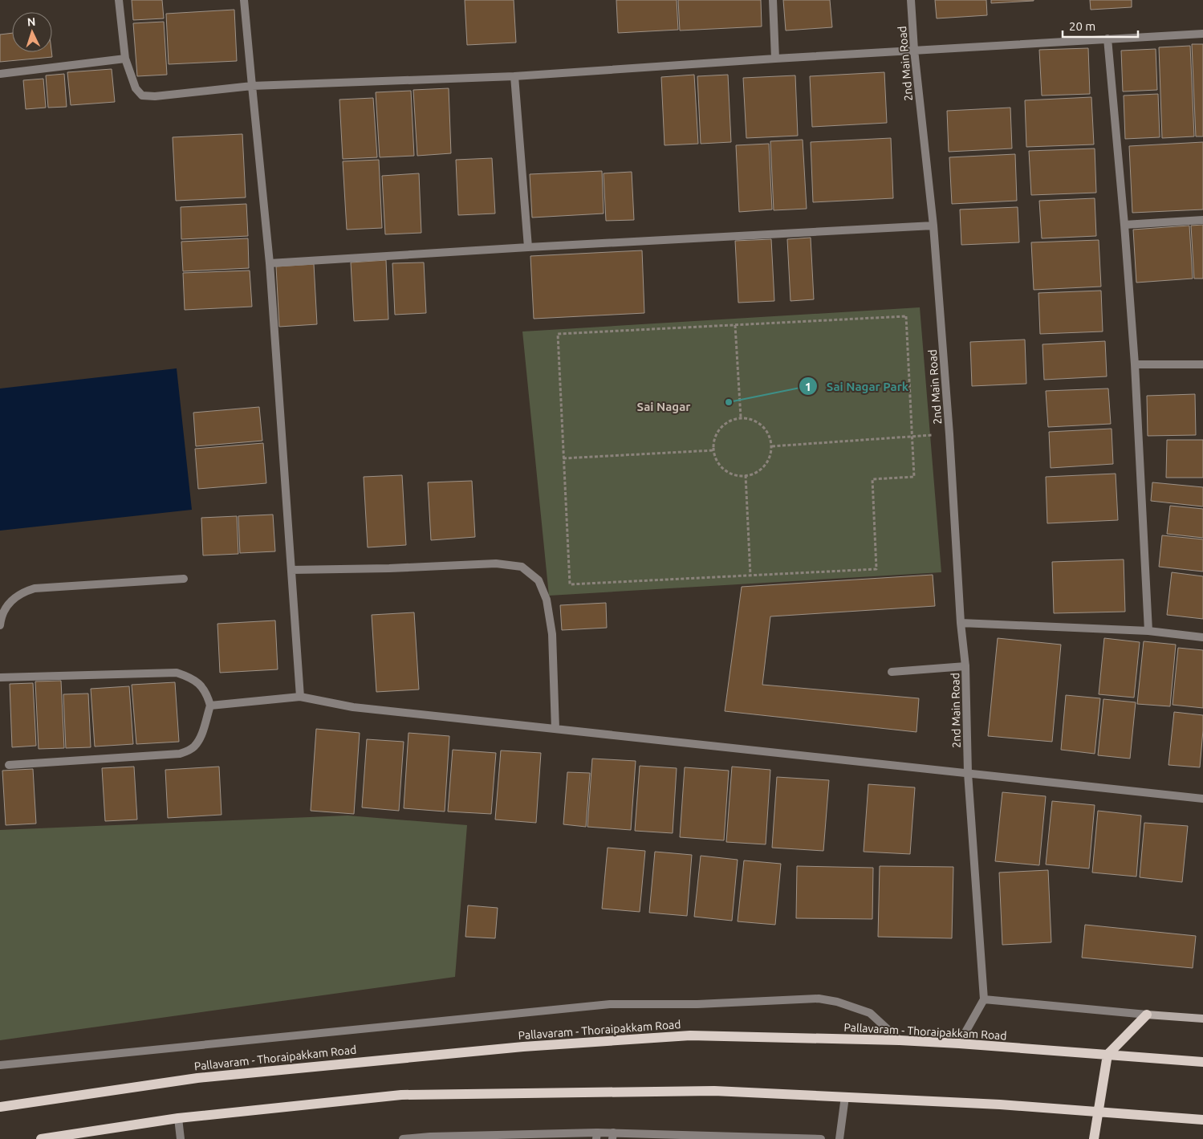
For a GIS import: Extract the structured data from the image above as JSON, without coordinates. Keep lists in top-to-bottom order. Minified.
{"streets":{"main road":["Pallavaram - Thoraipakkam Road"],"street":["2nd Main Road"]},"districts":["Sai Nagar"],"places":["Sai Nagar Park"],"scale_bar":"20 m","north":"top"}
